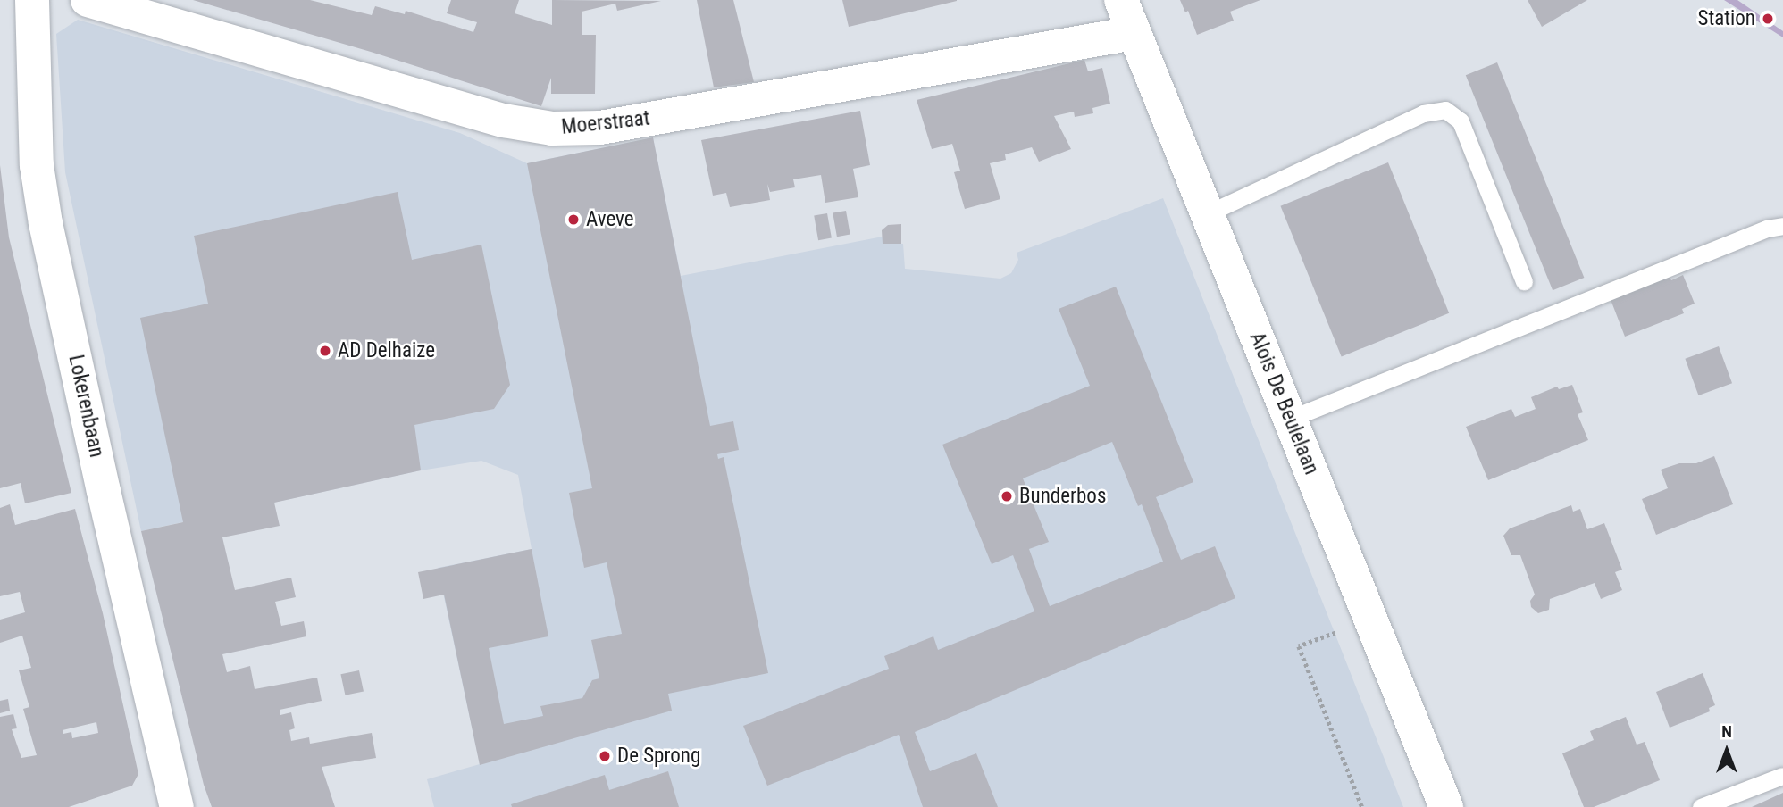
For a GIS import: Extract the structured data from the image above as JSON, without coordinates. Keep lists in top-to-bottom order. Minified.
{"streets":{"street":["Moerstraat","Alois De Beulelaan","Lokerenbaan"]},"crossings":[["Moerstraat","Alois De Beulelaan"]],"places":["Station","Aveve","AD Delhaize","Bunderbos","De Sprong"],"north":"top"}
